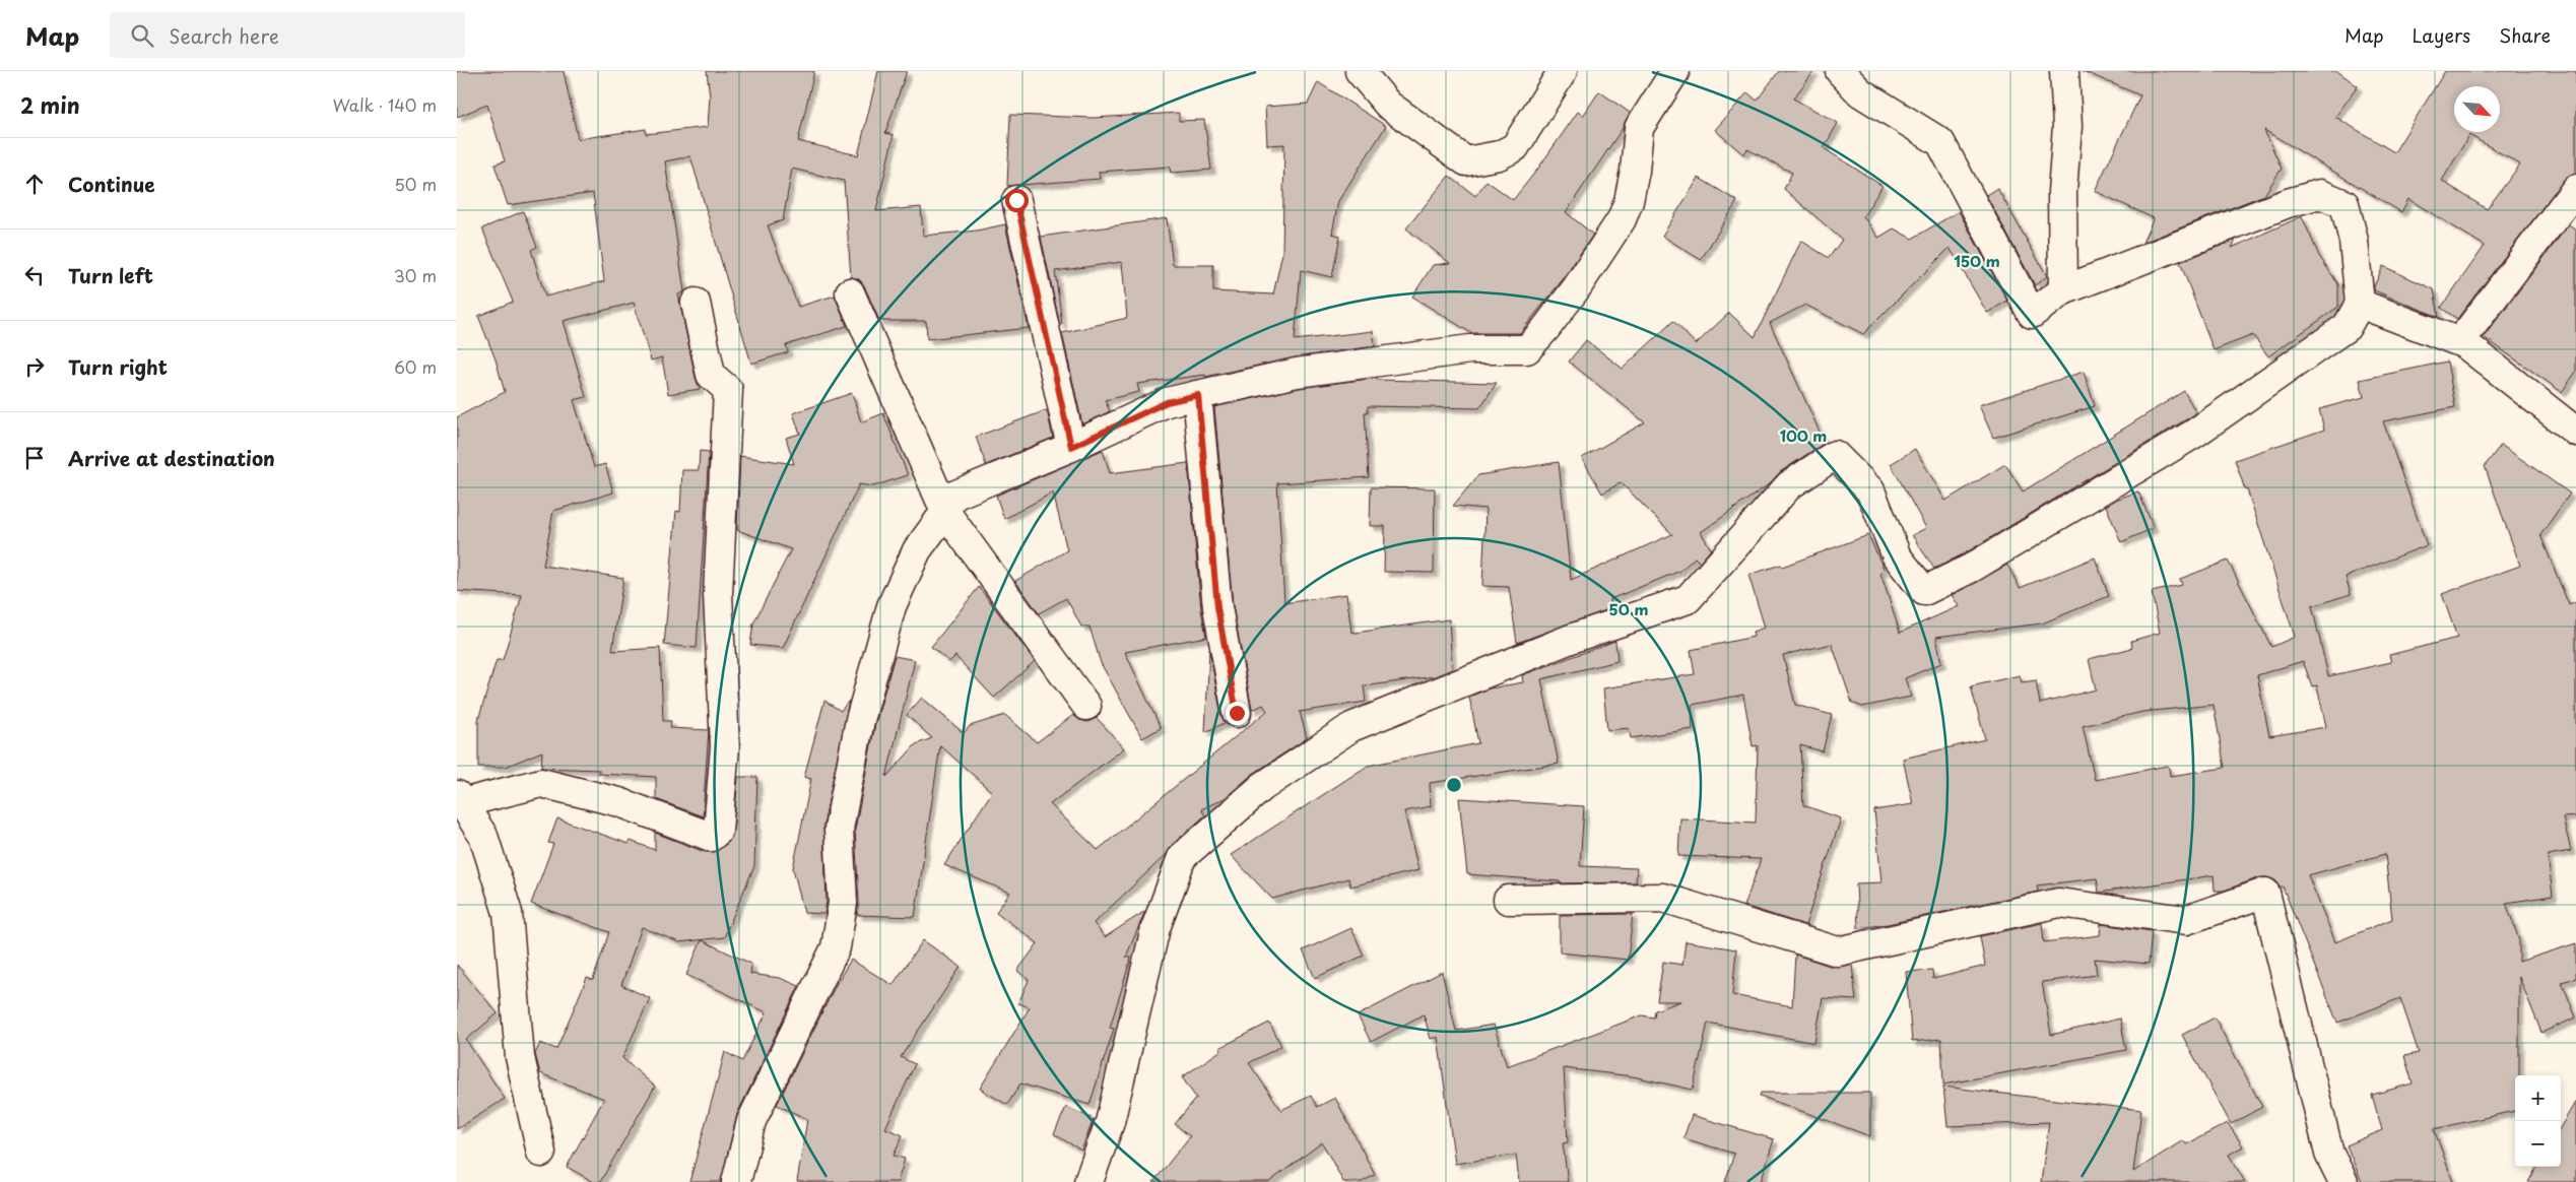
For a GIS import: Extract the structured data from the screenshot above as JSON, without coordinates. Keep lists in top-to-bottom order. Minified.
{"north":"bottom right","page":{"header":"Map","search":"Search here","nav":["Map","Layers","Share"],"heading":["2 min","Walk · 140 m"],"list":[["Continue","50 m"],["Turn left","30 m"],["Turn right","60 m"],"Arrive at destination"],"map_buttons":["+","−"]},"rings":["150 m","100 m","50 m"]}
